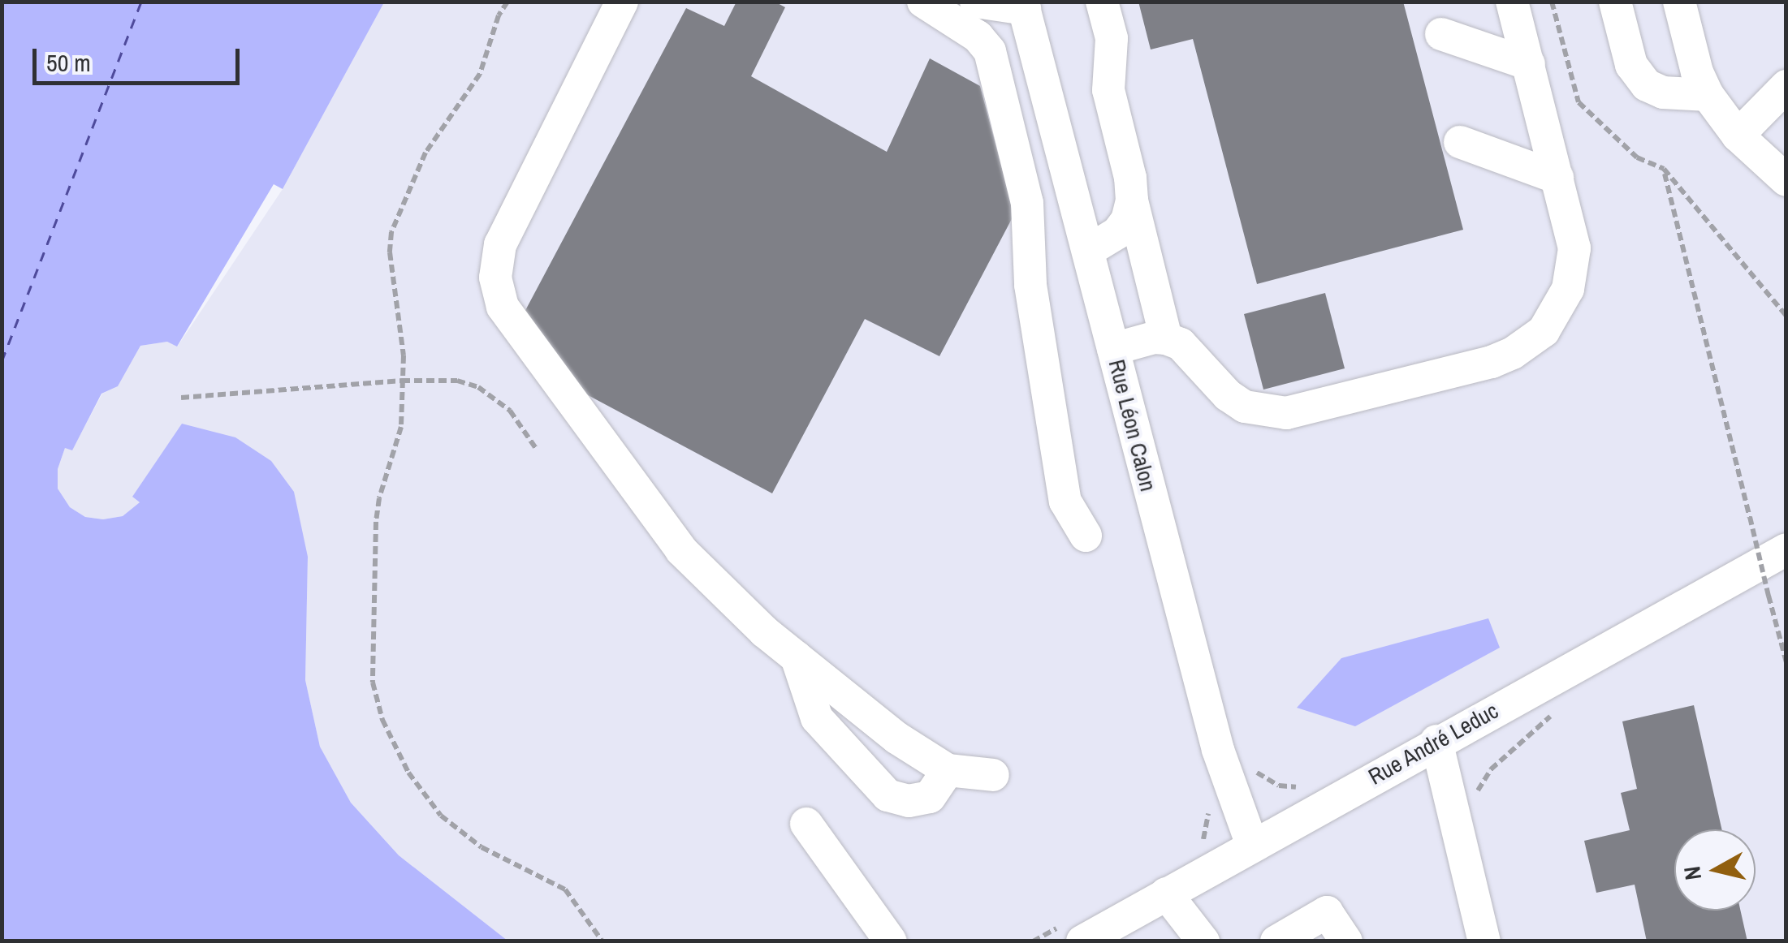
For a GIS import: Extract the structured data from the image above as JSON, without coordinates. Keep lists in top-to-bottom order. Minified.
{"streets":{"street":["Rue Léon Calon","Rue André Leduc"]},"crossings":[["Rue Léon Calon","Rue André Leduc"]],"scale_bar":"50 m","north":"left"}
